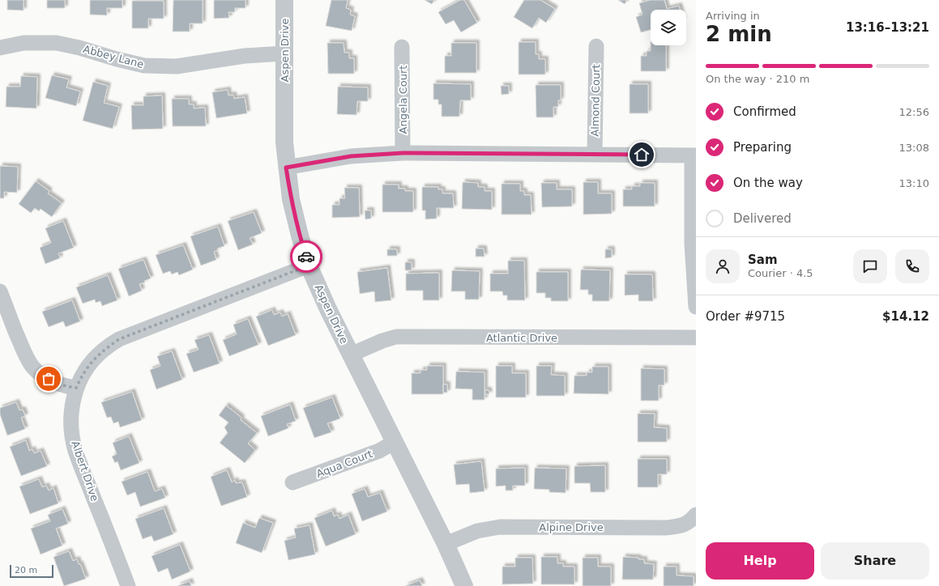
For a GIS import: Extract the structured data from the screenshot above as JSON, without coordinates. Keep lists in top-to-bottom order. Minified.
{"streets":{"street":["Aspen Drive","Abbey Lane","Angela Court","Almond Court","Atlantic Drive","Aqua Court","Albert Drive","Alpine Drive"]},"crossings":[["Aspen Drive","Abbey Lane"],["Aspen Drive","Atlantic Drive"],["Aspen Drive","Aqua Court"],["Aspen Drive","Albert Drive"],["Aspen Drive","Alpine Drive"]],"scale_bar":"20 m","page":{"heading":["2 min","Arriving in","13:16–13:21"],"panel":["Sam","Courier · 4.5","Order #9715","$14.12"],"bar":"On the way · 210 m","list":[["Confirmed","12:56"],["Preparing","13:08"],["On the way","13:10"],"Delivered"],"buttons":["Help","Share"],"scale":"20 m"}}
